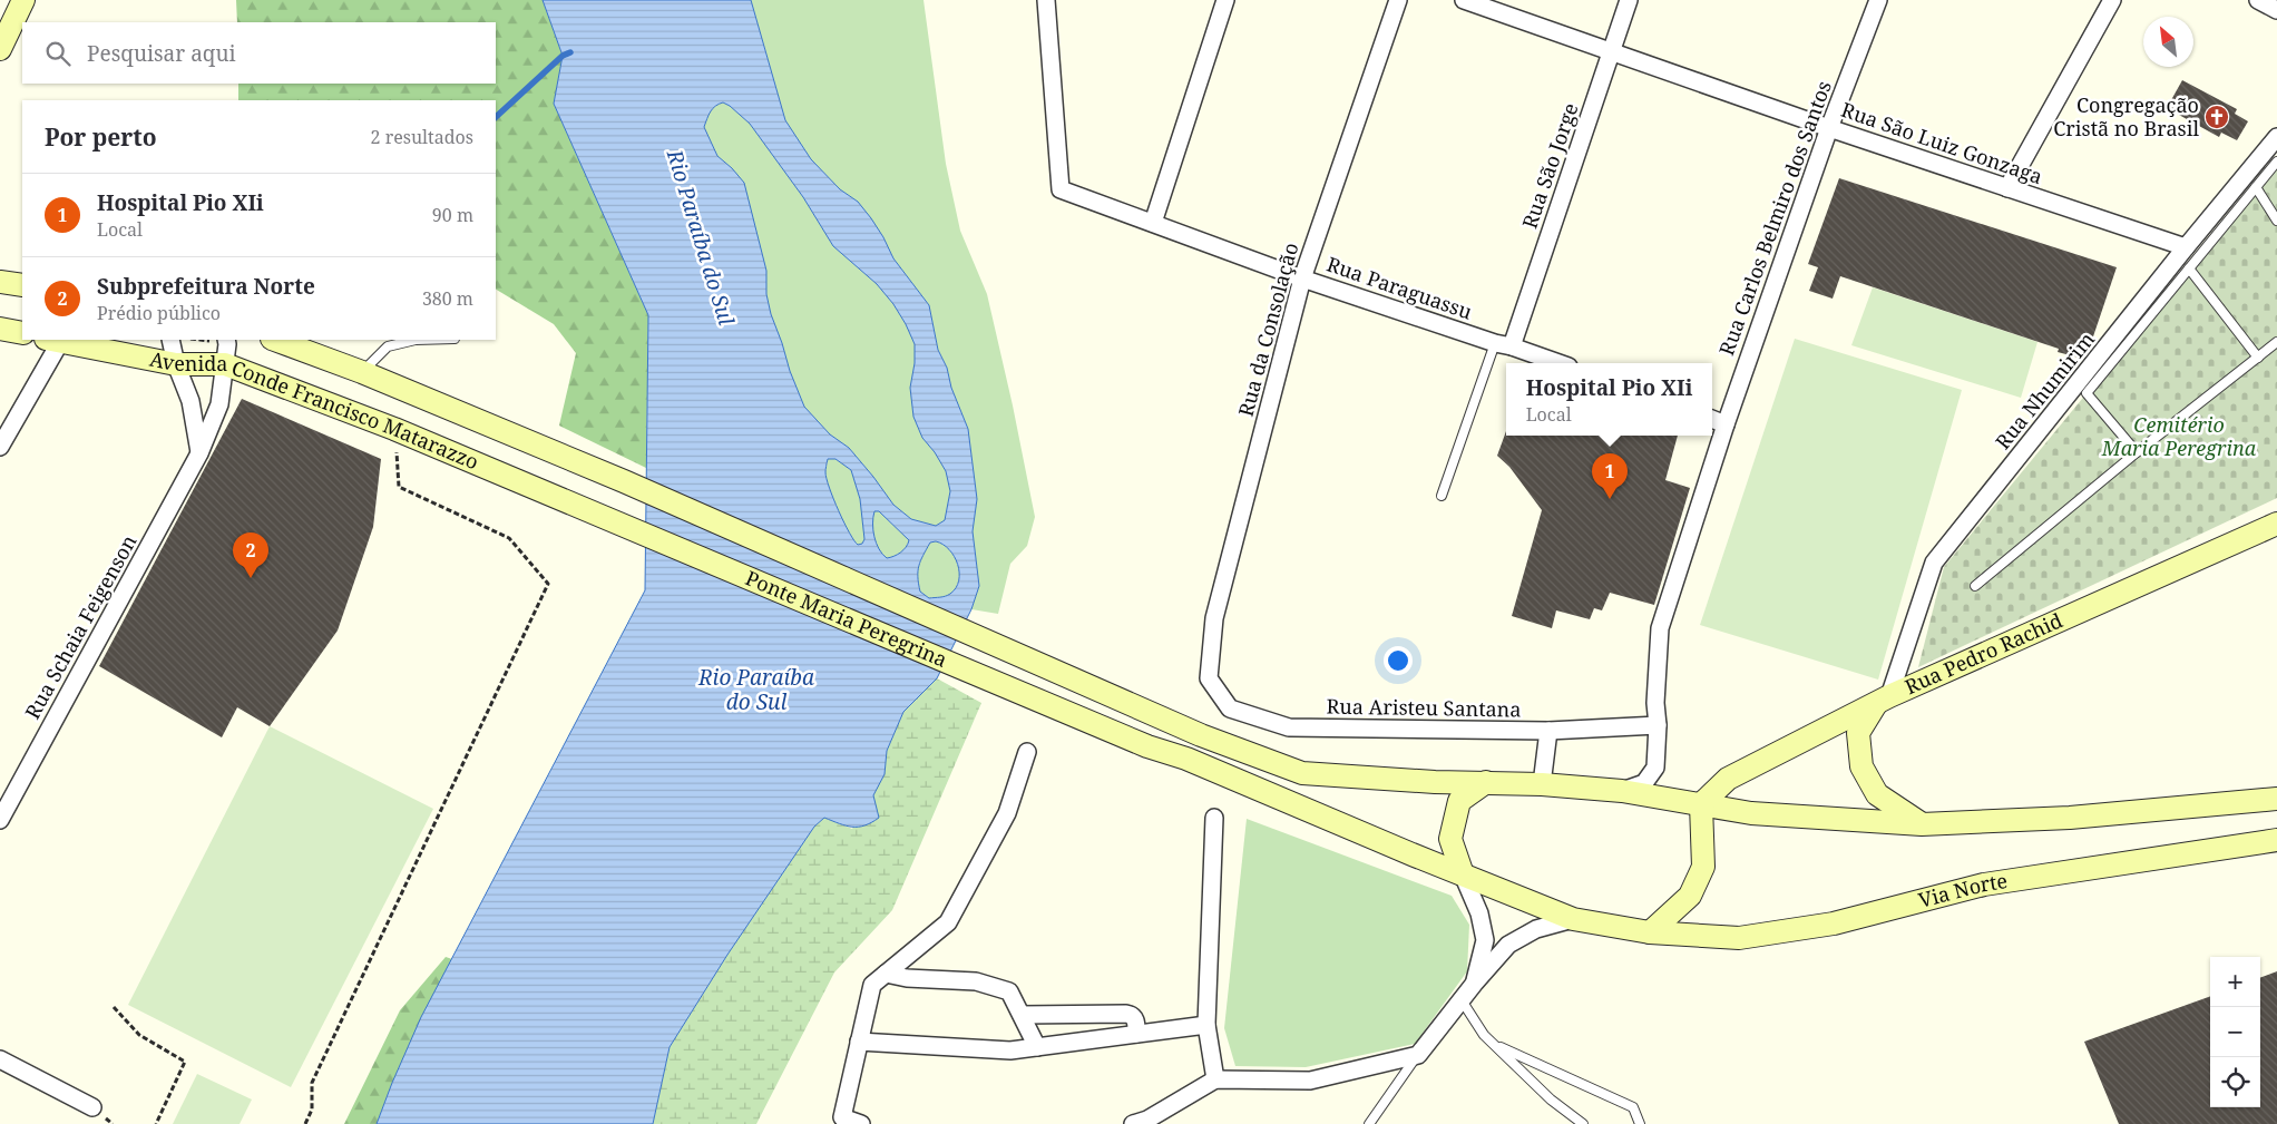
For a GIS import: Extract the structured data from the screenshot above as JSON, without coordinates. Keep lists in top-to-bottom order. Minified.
{"streets":{"main road":["Avenida Conde Francisco Matarazzo","Ponte Maria Peregrina","Rua Pedro Rachid","Via Norte"],"street":["Rua São Luiz Gonzaga","Rua São Jorge","Rua Carlos Belmiro dos Santos","Rua Paraguassu","Rua da Consolação","Rua Nhumirim","Rua Schaia Feigenson","Rua Aristeu Santana"]},"crossings":[["Rua São Luiz Gonzaga","Rua São Jorge"],["Rua São Luiz Gonzaga","Rua Carlos Belmiro dos Santos"],["Rua São Luiz Gonzaga","Rua Nhumirim"],["Rua São Jorge","Rua Paraguassu"],["Rua Carlos Belmiro dos Santos","Ponte Maria Peregrina"],["Rua Carlos Belmiro dos Santos","Rua Aristeu Santana"],["Rua Paraguassu","Rua da Consolação"],["Rua da Consolação","Rua Aristeu Santana"],["Rua Nhumirim","Rua Pedro Rachid"],["Avenida Conde Francisco Matarazzo","Ponte Maria Peregrina"],["Avenida Conde Francisco Matarazzo","Rua Schaia Feigenson"],["Ponte Maria Peregrina","Rua Pedro Rachid"],["Ponte Maria Peregrina","Via Norte"]],"water":["Rio Paraíba do Sul"],"parks":["Cemitério Maria Peregrina"],"places":{"church":["Congregação Cristã no Brasil"]},"north":"top left","page":{"search":"Pesquisar aqui","heading":["Por perto","2 resultados"],"list":[{"mark":"1","name":"Hospital Pio XIi","note":"Local","value":"90 m"},{"mark":"2","name":"Subprefeitura Norte","note":"Prédio público","value":"380 m"}],"popup":["Hospital Pio XIi","Local"],"pins":["1","2"],"map_buttons":["+","−"]}}
